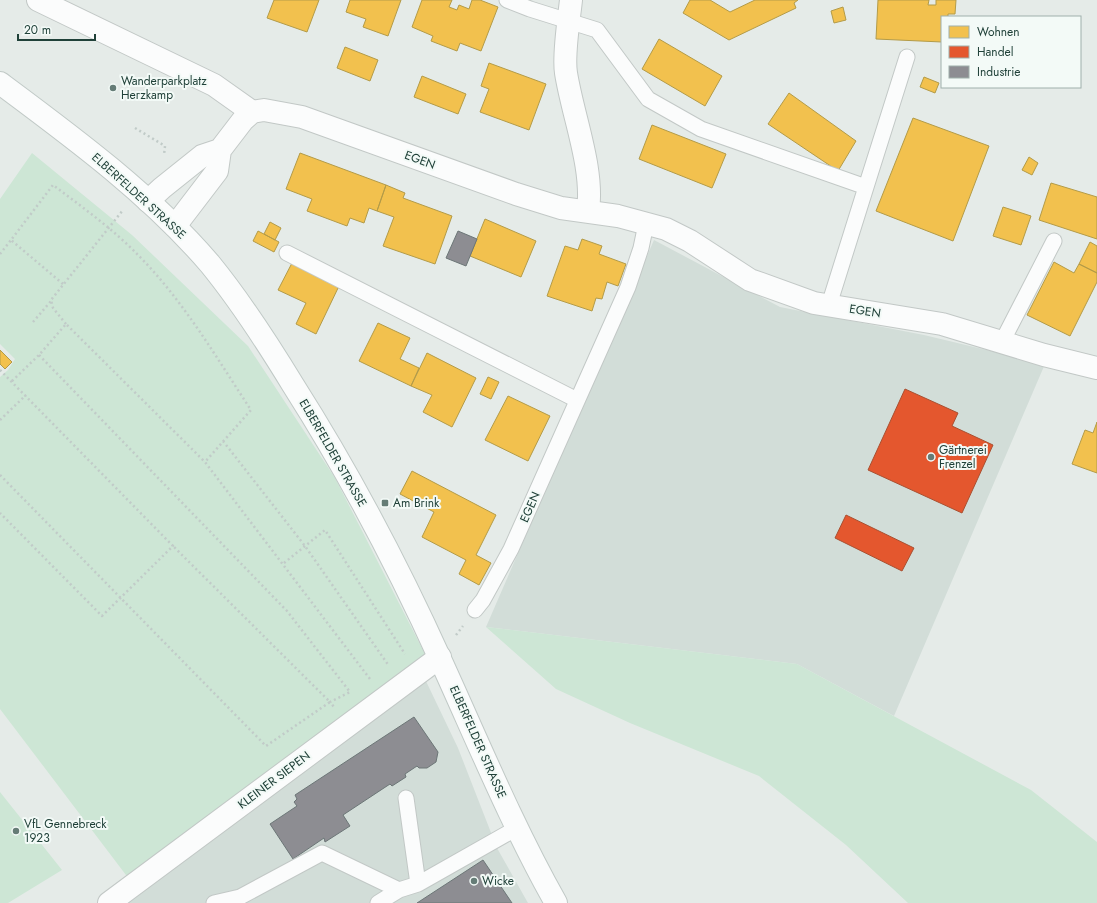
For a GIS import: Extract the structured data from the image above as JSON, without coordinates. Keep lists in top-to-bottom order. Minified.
{"streets":{"street":["EGEN","ELBERFELDER STRASSE","KLEINER SIEPEN"]},"crossings":[["ELBERFELDER STRASSE","KLEINER SIEPEN"]],"places":{"other":["Wanderparkplatz Herzkamp","Gärtnerei Frenzel","VfL Gennebreck 1923","Wicke"],"transit":["Am Brink"]},"legend":["Wohnen","Handel","Industrie"],"scale_bar":"20 m"}
